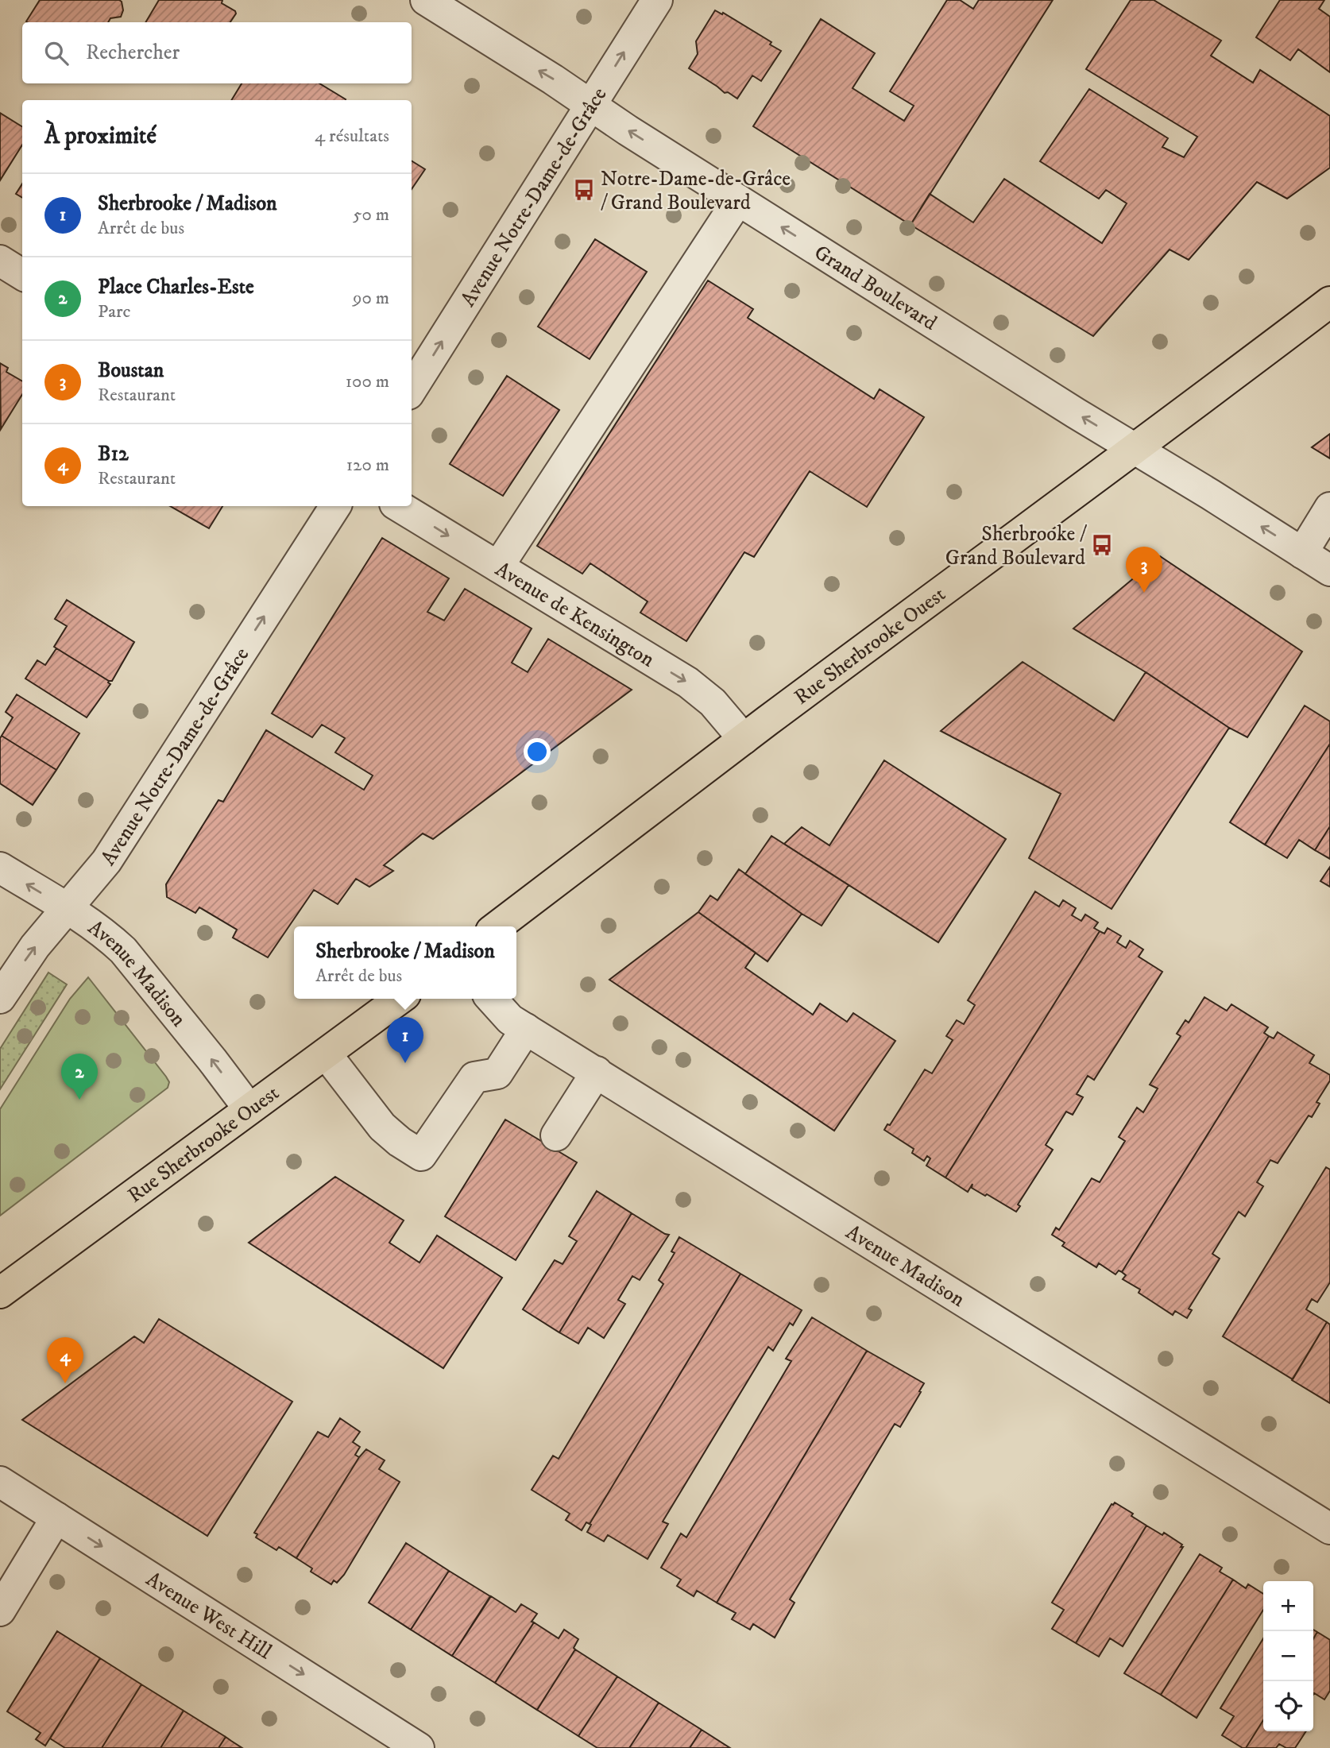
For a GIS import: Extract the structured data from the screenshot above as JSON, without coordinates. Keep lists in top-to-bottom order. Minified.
{"streets":{"main road":["Rue Sherbrooke Ouest"],"street":["Avenue Notre-Dame-de-Grâce","Grand Boulevard","Avenue de Kensington","Avenue Madison","Avenue West Hill"]},"crossings":[["Avenue Notre-Dame-de-Grâce","Grand Boulevard"],["Avenue Notre-Dame-de-Grâce","Avenue Madison"],["Grand Boulevard","Rue Sherbrooke Ouest"],["Avenue de Kensington","Rue Sherbrooke Ouest"],["Rue Sherbrooke Ouest","Avenue Madison"]],"one_way":["Grand Boulevard","Avenue de Kensington","Avenue West Hill"],"places":{"bus stop":["Notre-Dame-de-Grâce / Grand Boulevard","Sherbrooke / Grand Boulevard"]},"page":{"search":"Rechercher","heading":["À proximité","4 résultats"],"list":[{"mark":"1","name":"Sherbrooke / Madison","note":"Arrêt de bus","value":"50 m"},{"mark":"2","name":"Place Charles-Este","note":"Parc","value":"90 m"},{"mark":"3","name":"Boustan","note":"Restaurant","value":"100 m"},{"mark":"4","name":"B12","note":"Restaurant","value":"120 m"}],"pins":["3","1","2","4"],"popup":["Sherbrooke / Madison","Arrêt de bus"],"map_buttons":["+","−"]}}
